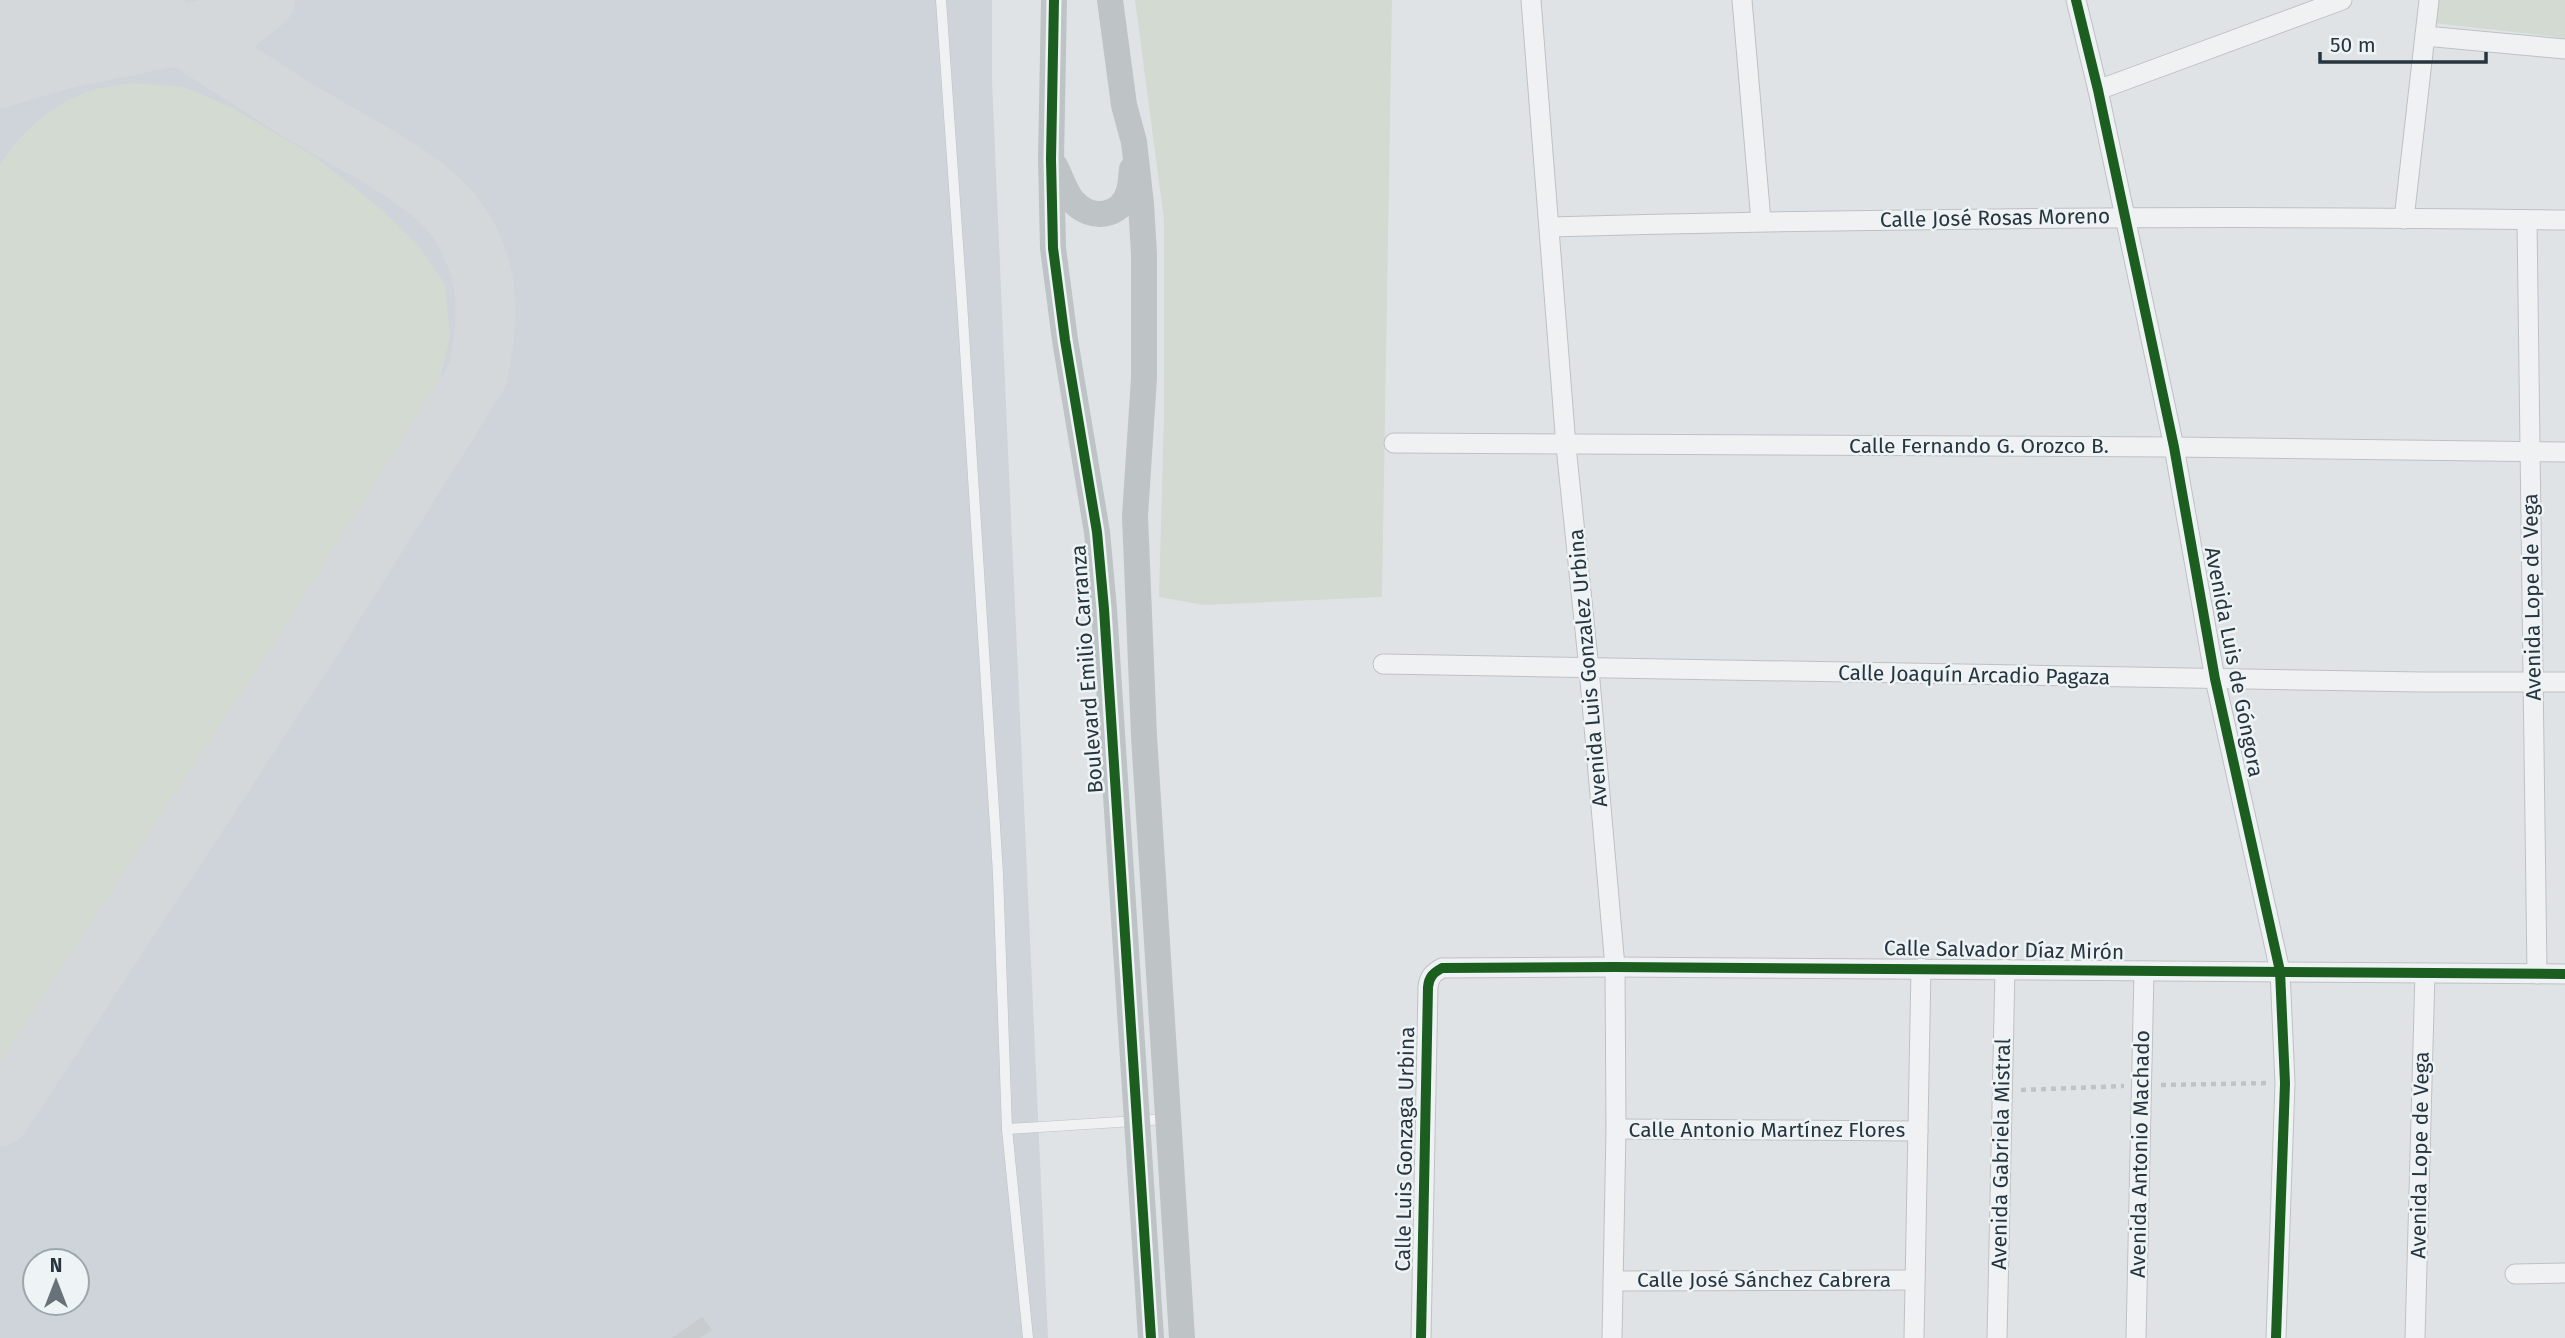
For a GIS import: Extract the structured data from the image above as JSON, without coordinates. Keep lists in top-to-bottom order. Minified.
{"streets":{"street":["Calle José Rosas Moreno","Calle Fernando G. Orozco B.","Avenida Lope de Vega","Avenida Luis de Góngora","Avenida Luis Gonzalez Urbina","Boulevard Emilio Carranza","Calle Joaquín Arcadio Pagaza","Calle Salvador Díaz Mirón","Calle Antonio Martínez Flores","Calle Luis Gonzaga Urbina","Avenida Gabriela Mistral","Avenida Antonio Machado","Calle José Sánchez Cabrera"]},"crossings":[["Calle José Rosas Moreno","Avenida Lope de Vega"],["Calle José Rosas Moreno","Avenida Luis de Góngora"],["Calle José Rosas Moreno","Avenida Luis Gonzalez Urbina"],["Calle Fernando G. Orozco B.","Avenida Lope de Vega"],["Calle Fernando G. Orozco B.","Avenida Luis de Góngora"],["Calle Fernando G. Orozco B.","Avenida Luis Gonzalez Urbina"],["Avenida Lope de Vega","Calle Joaquín Arcadio Pagaza"],["Avenida Lope de Vega","Calle Salvador Díaz Mirón"],["Avenida Luis de Góngora","Calle Joaquín Arcadio Pagaza"],["Avenida Luis de Góngora","Calle Salvador Díaz Mirón"],["Avenida Luis Gonzalez Urbina","Calle Joaquín Arcadio Pagaza"],["Avenida Luis Gonzalez Urbina","Calle Salvador Díaz Mirón"],["Avenida Luis Gonzalez Urbina","Calle Antonio Martínez Flores"],["Avenida Luis Gonzalez Urbina","Calle José Sánchez Cabrera"],["Calle Salvador Díaz Mirón","Calle Luis Gonzaga Urbina"],["Calle Salvador Díaz Mirón","Avenida Gabriela Mistral"],["Calle Salvador Díaz Mirón","Avenida Antonio Machado"]],"scale_bar":"50 m","north":"top"}
